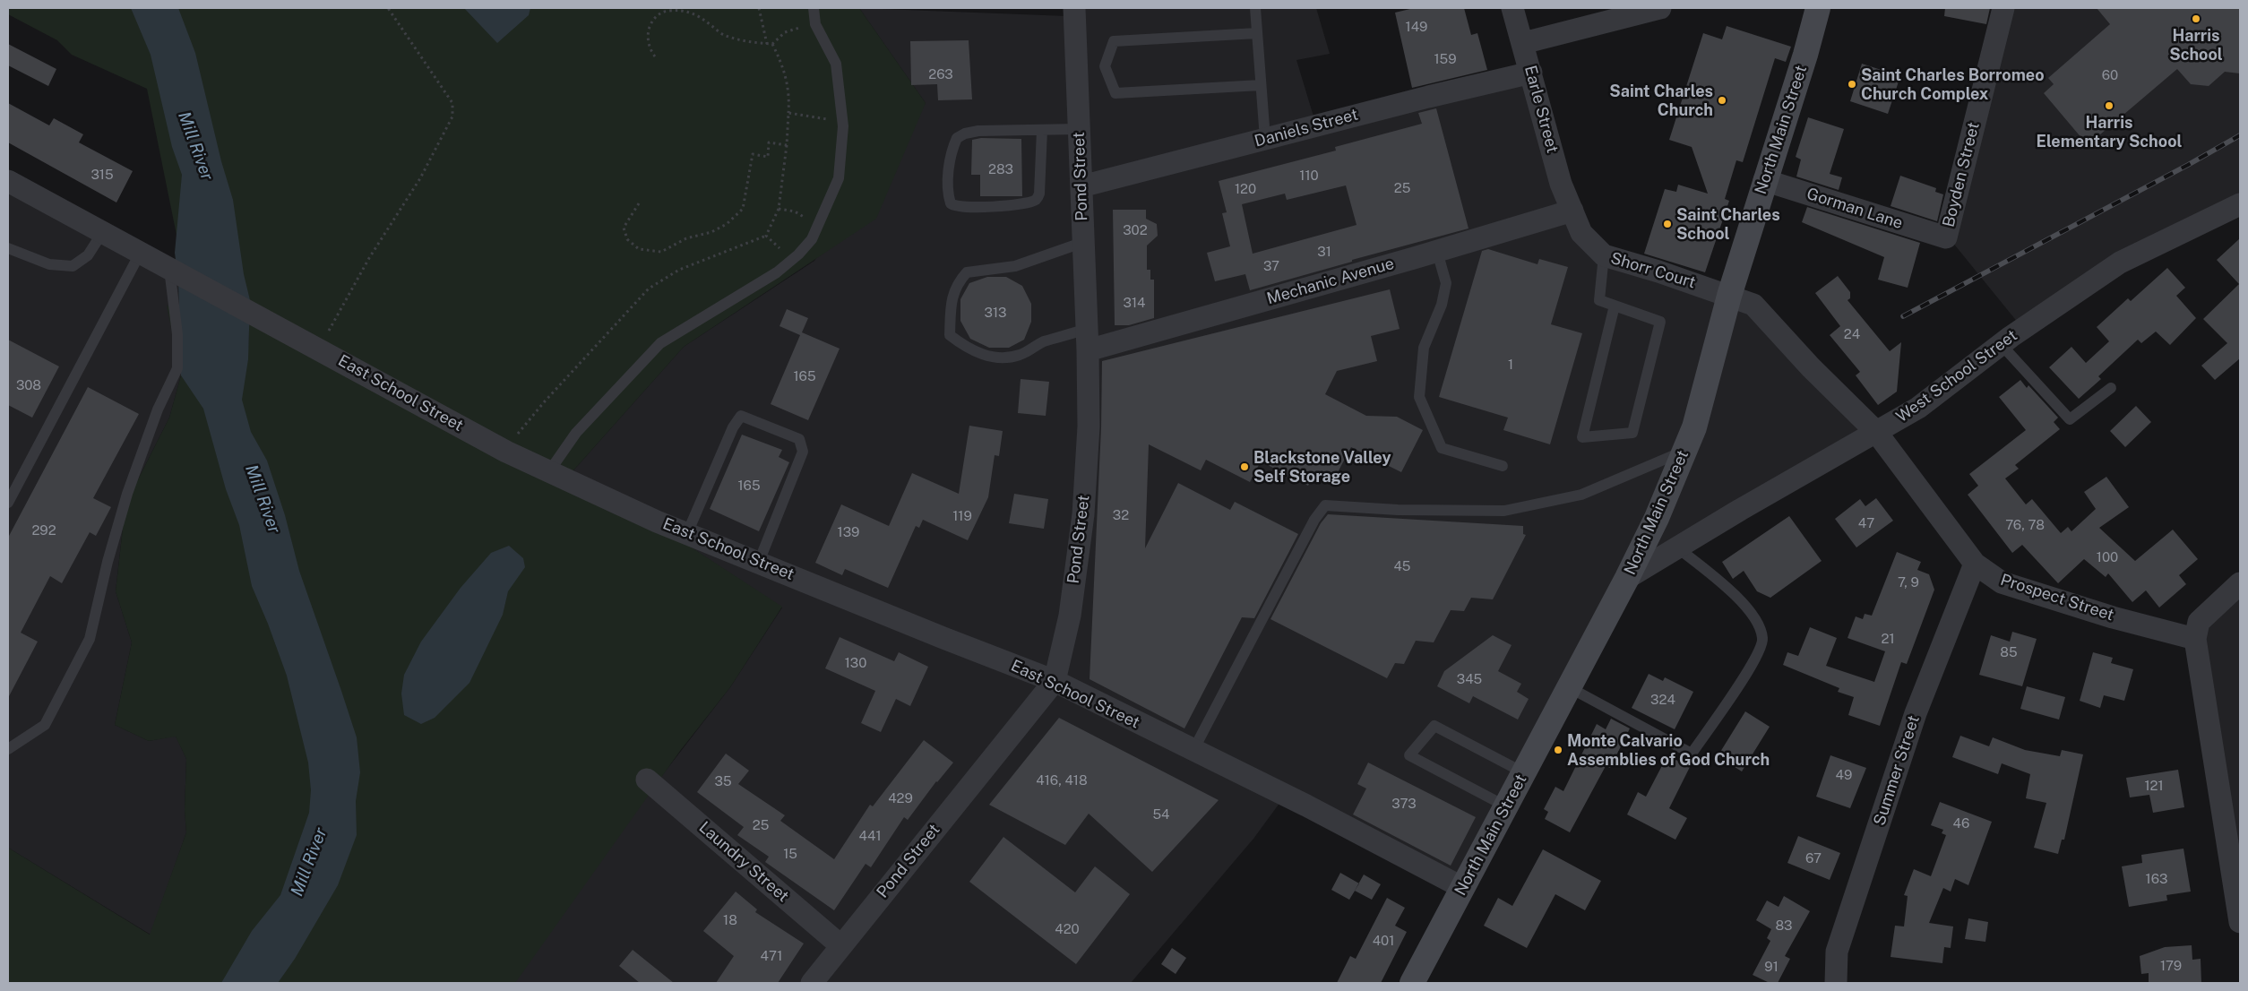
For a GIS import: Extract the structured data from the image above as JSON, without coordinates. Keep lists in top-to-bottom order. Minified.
{"streets":{"street":["Earle Street","Daniels Street","North Main Street","Boyden Street","Pond Street","Gorman Lane","Shorr Court","Mechanic Avenue","West School Street","East School Street","Prospect Street","Summer Street","Laundry Street"]},"crossings":[["Earle Street","Daniels Street"],["Earle Street","Shorr Court"],["Earle Street","Mechanic Avenue"],["Daniels Street","Pond Street"],["North Main Street","Gorman Lane"],["North Main Street","Shorr Court"],["North Main Street","West School Street"],["North Main Street","East School Street"],["North Main Street","Prospect Street"],["Boyden Street","Gorman Lane"],["Pond Street","Mechanic Avenue"],["Pond Street","East School Street"],["Pond Street","Laundry Street"],["Shorr Court","Mechanic Avenue"],["Shorr Court","Prospect Street"],["West School Street","Prospect Street"],["Prospect Street","Summer Street"]],"water":["Mill River"],"places":["Harris School","Saint Charles Borromeo Church Complex","Saint Charles Church","Harris Elementary School","Saint Charles School","Blackstone Valley Self Storage","Monte Calvario Assemblies of God Church"],"house_numbers":["149","159","263","60","283","315","110","25","120","302","31","37","314","313","24","1","165","308","165","32","119","47","76, 78","292","139","100","45","7, 9","21","85","130","345","324","49","416, 418","35","121","429","373","54","46","25","441","15","67","163","18","83","420","401","471","179","91"]}
